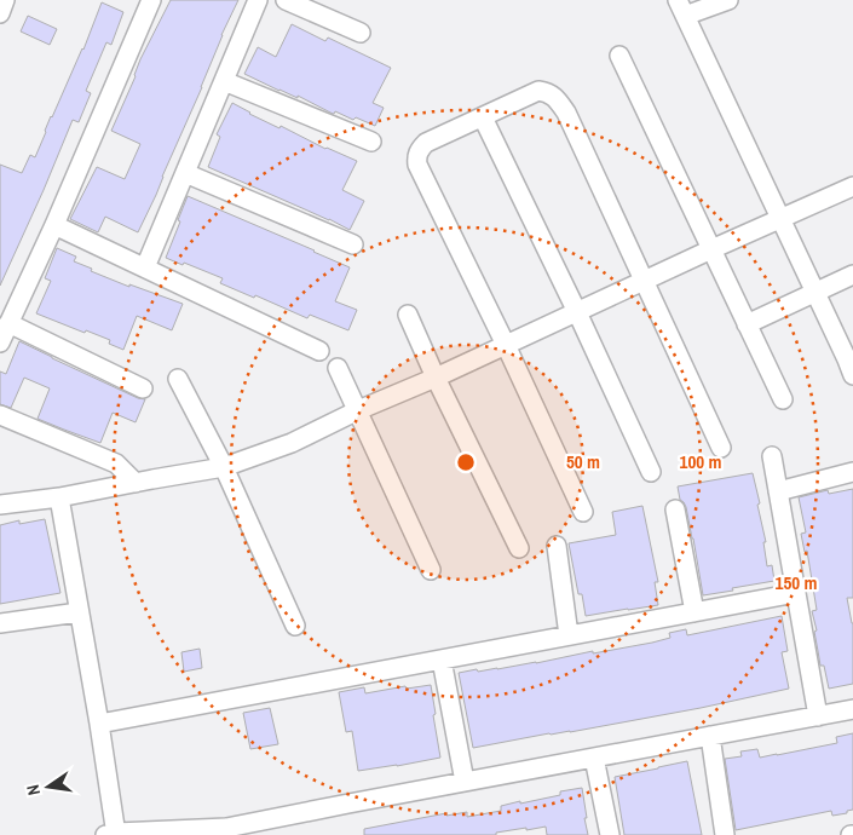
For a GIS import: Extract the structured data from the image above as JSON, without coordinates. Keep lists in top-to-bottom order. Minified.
{"north":"left","rings":["50 m","100 m","150 m"]}
